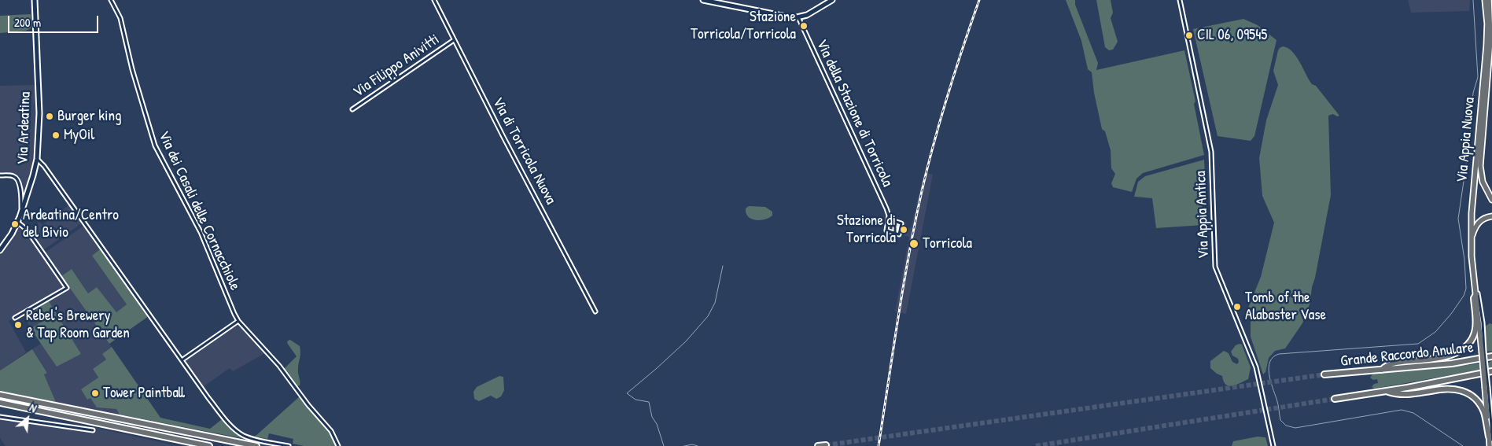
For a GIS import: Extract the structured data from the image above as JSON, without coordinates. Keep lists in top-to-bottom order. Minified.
{"streets":{"highway":["Grande Raccordo Anulare"],"main road":["Via Ardeatina","Via Appia Nuova"],"street":["Via Filippo Anivitti","Via della Stazione di Torricola","Via di Torricola Nuova","Via dei Casali delle Cornacchiole","Via Appia Antica"]},"crossings":[["Via Filippo Anivitti","Via di Torricola Nuova"]],"places":["Stazione Torricola/Torricola","CIL 06, 09545","Burger king","MyOil","Ardeatina/Centro del Bivio","Stazione di Torricola","Torricola","Tomb of the Alabaster Vase","Rebel's Brewery & Tap Room Garden","Tower Paintball"],"scale_bar":"200 m","north":"top right"}
